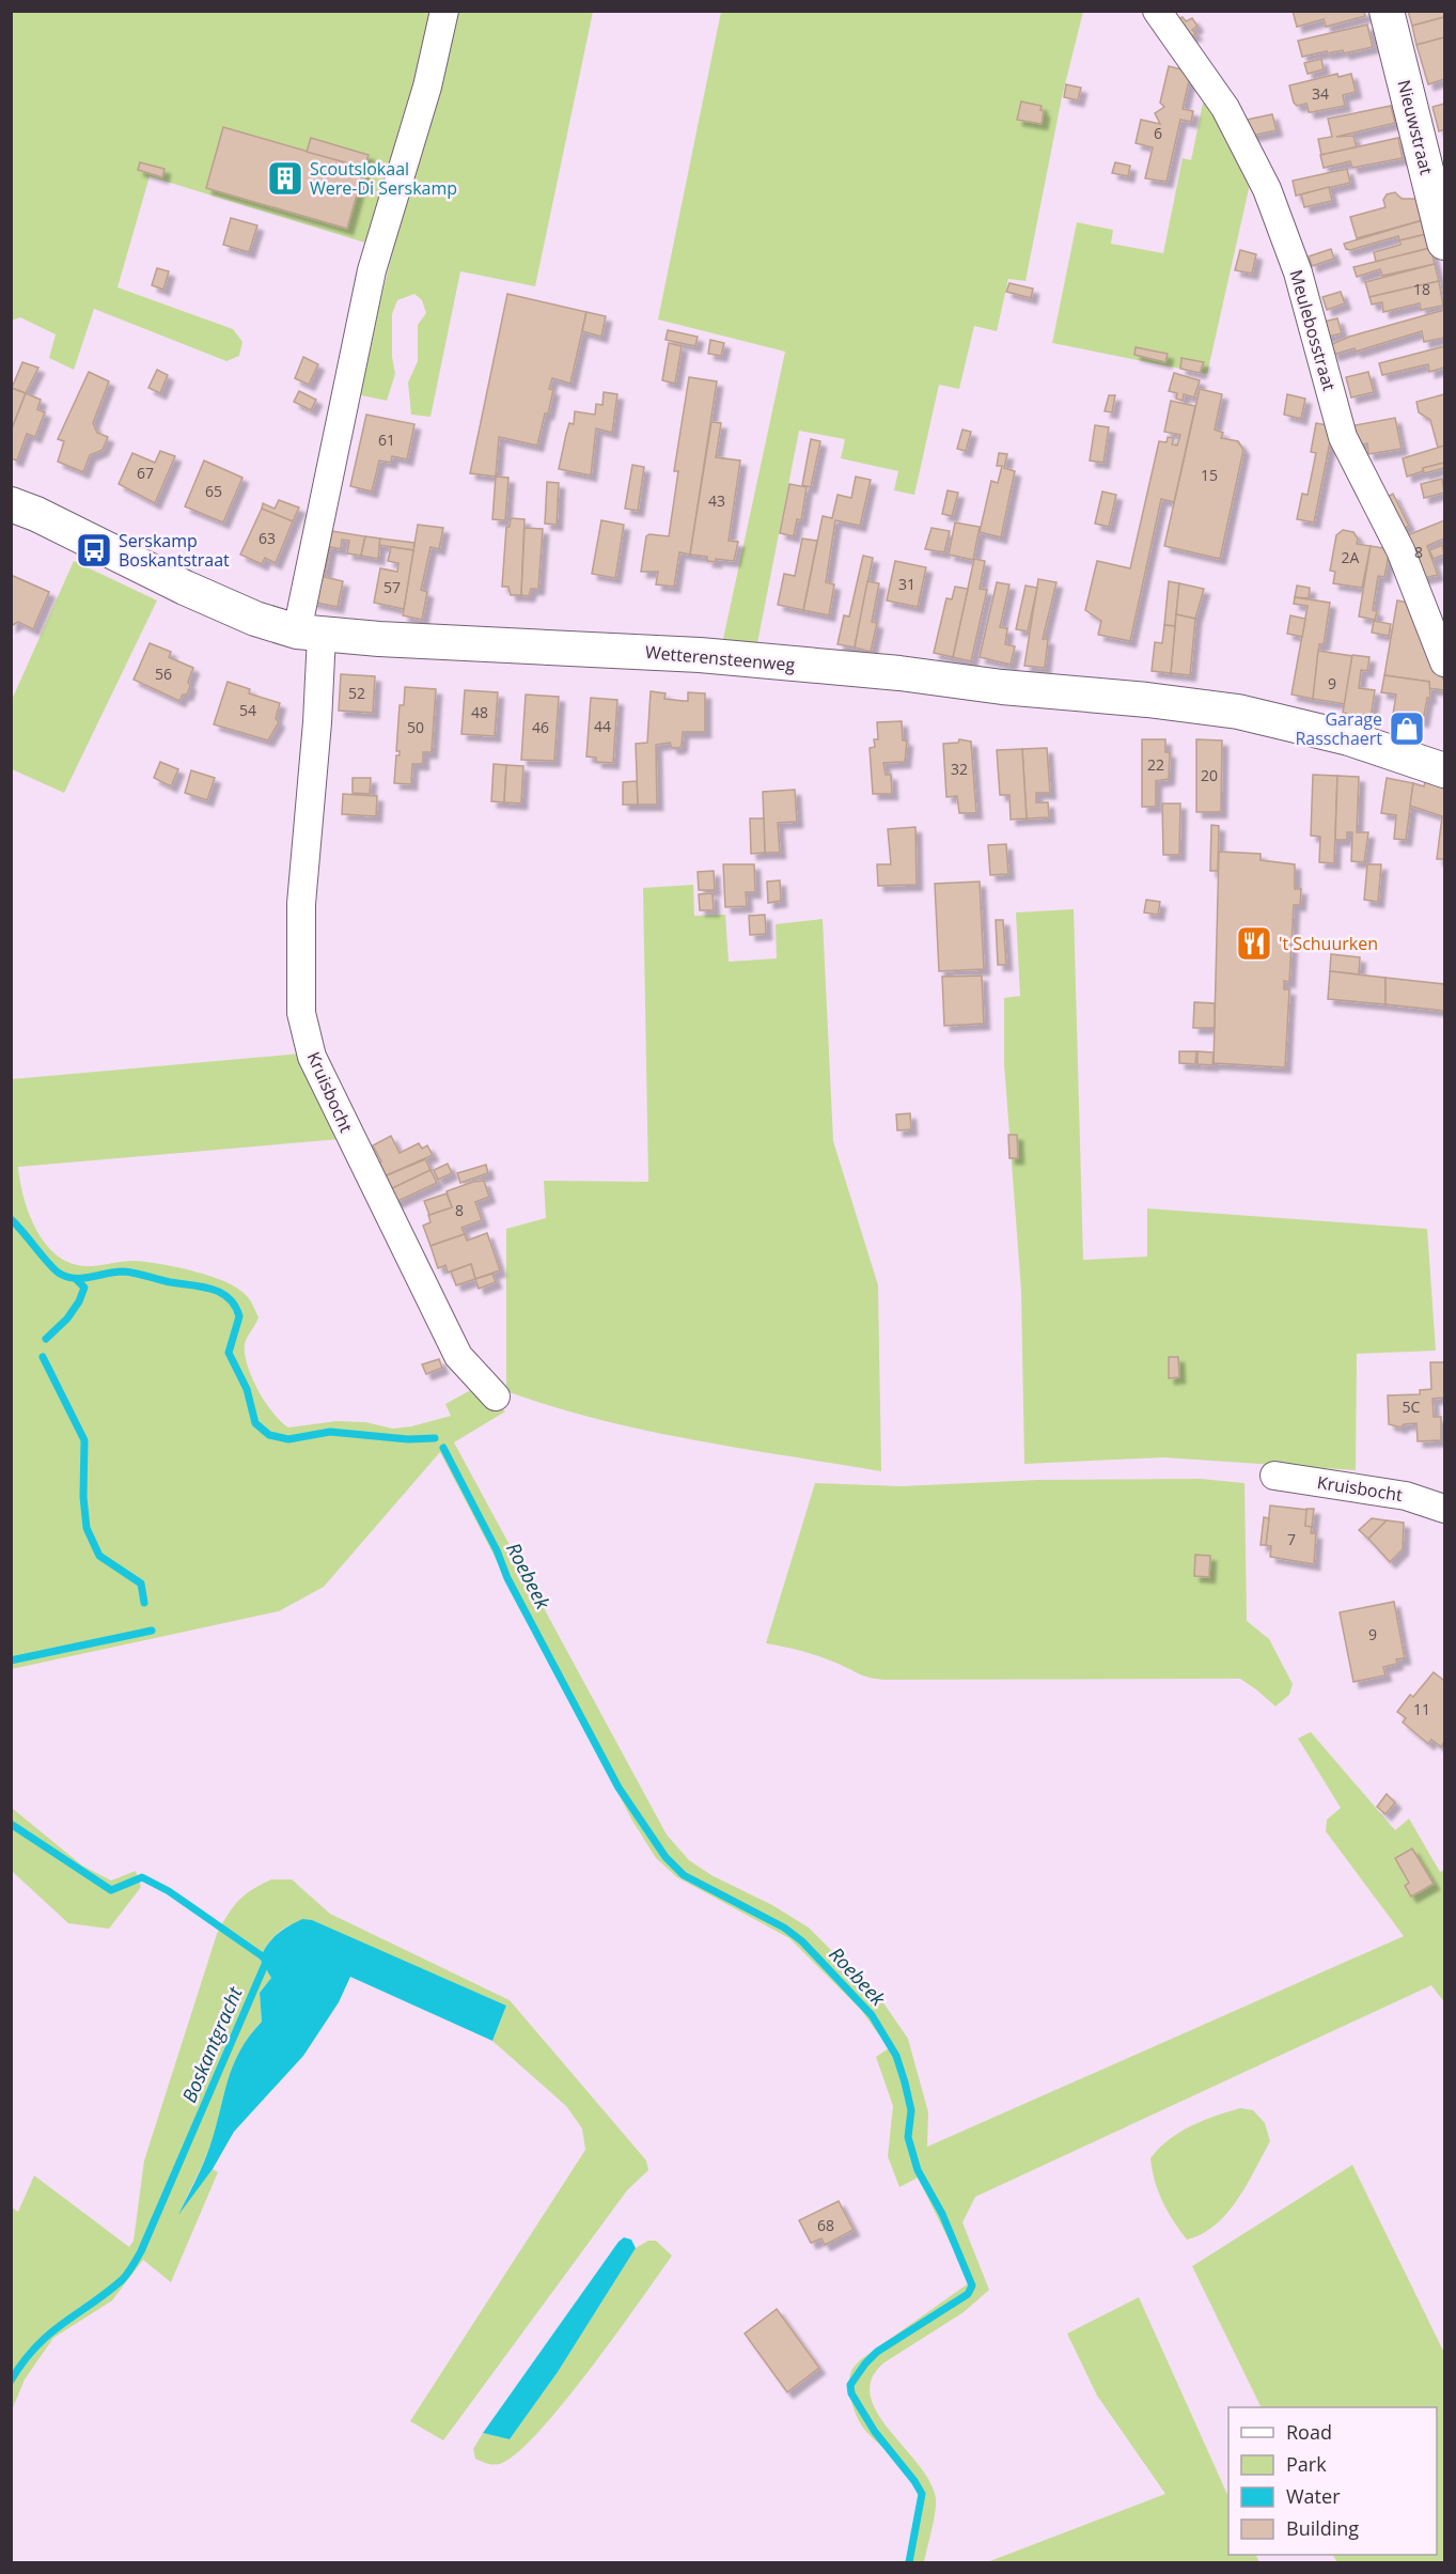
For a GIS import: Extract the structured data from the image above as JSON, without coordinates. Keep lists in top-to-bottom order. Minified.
{"streets":{"street":["Nieuwstraat","Meulebosstraat","Wetterensteenweg","Kruisbocht"]},"crossings":[["Wetterensteenweg","Kruisbocht"]],"water":["Roebeek","Boskantgracht"],"places":{"building":["Scoutslokaal Were-Di Serskamp"],"bus stop":["Serskamp Boskantstraat"],"shop":["Garage Rasschaert"],"restaurant":["'t Schuurken"]},"house_numbers":["34","6","18","61","67","15","65","43","63","8","2A","31","57","56","9","52","54","48","44","50","46","22","32","20","8","5C","7","9","11","68"],"legend":["Road","Park","Water","Building"]}
